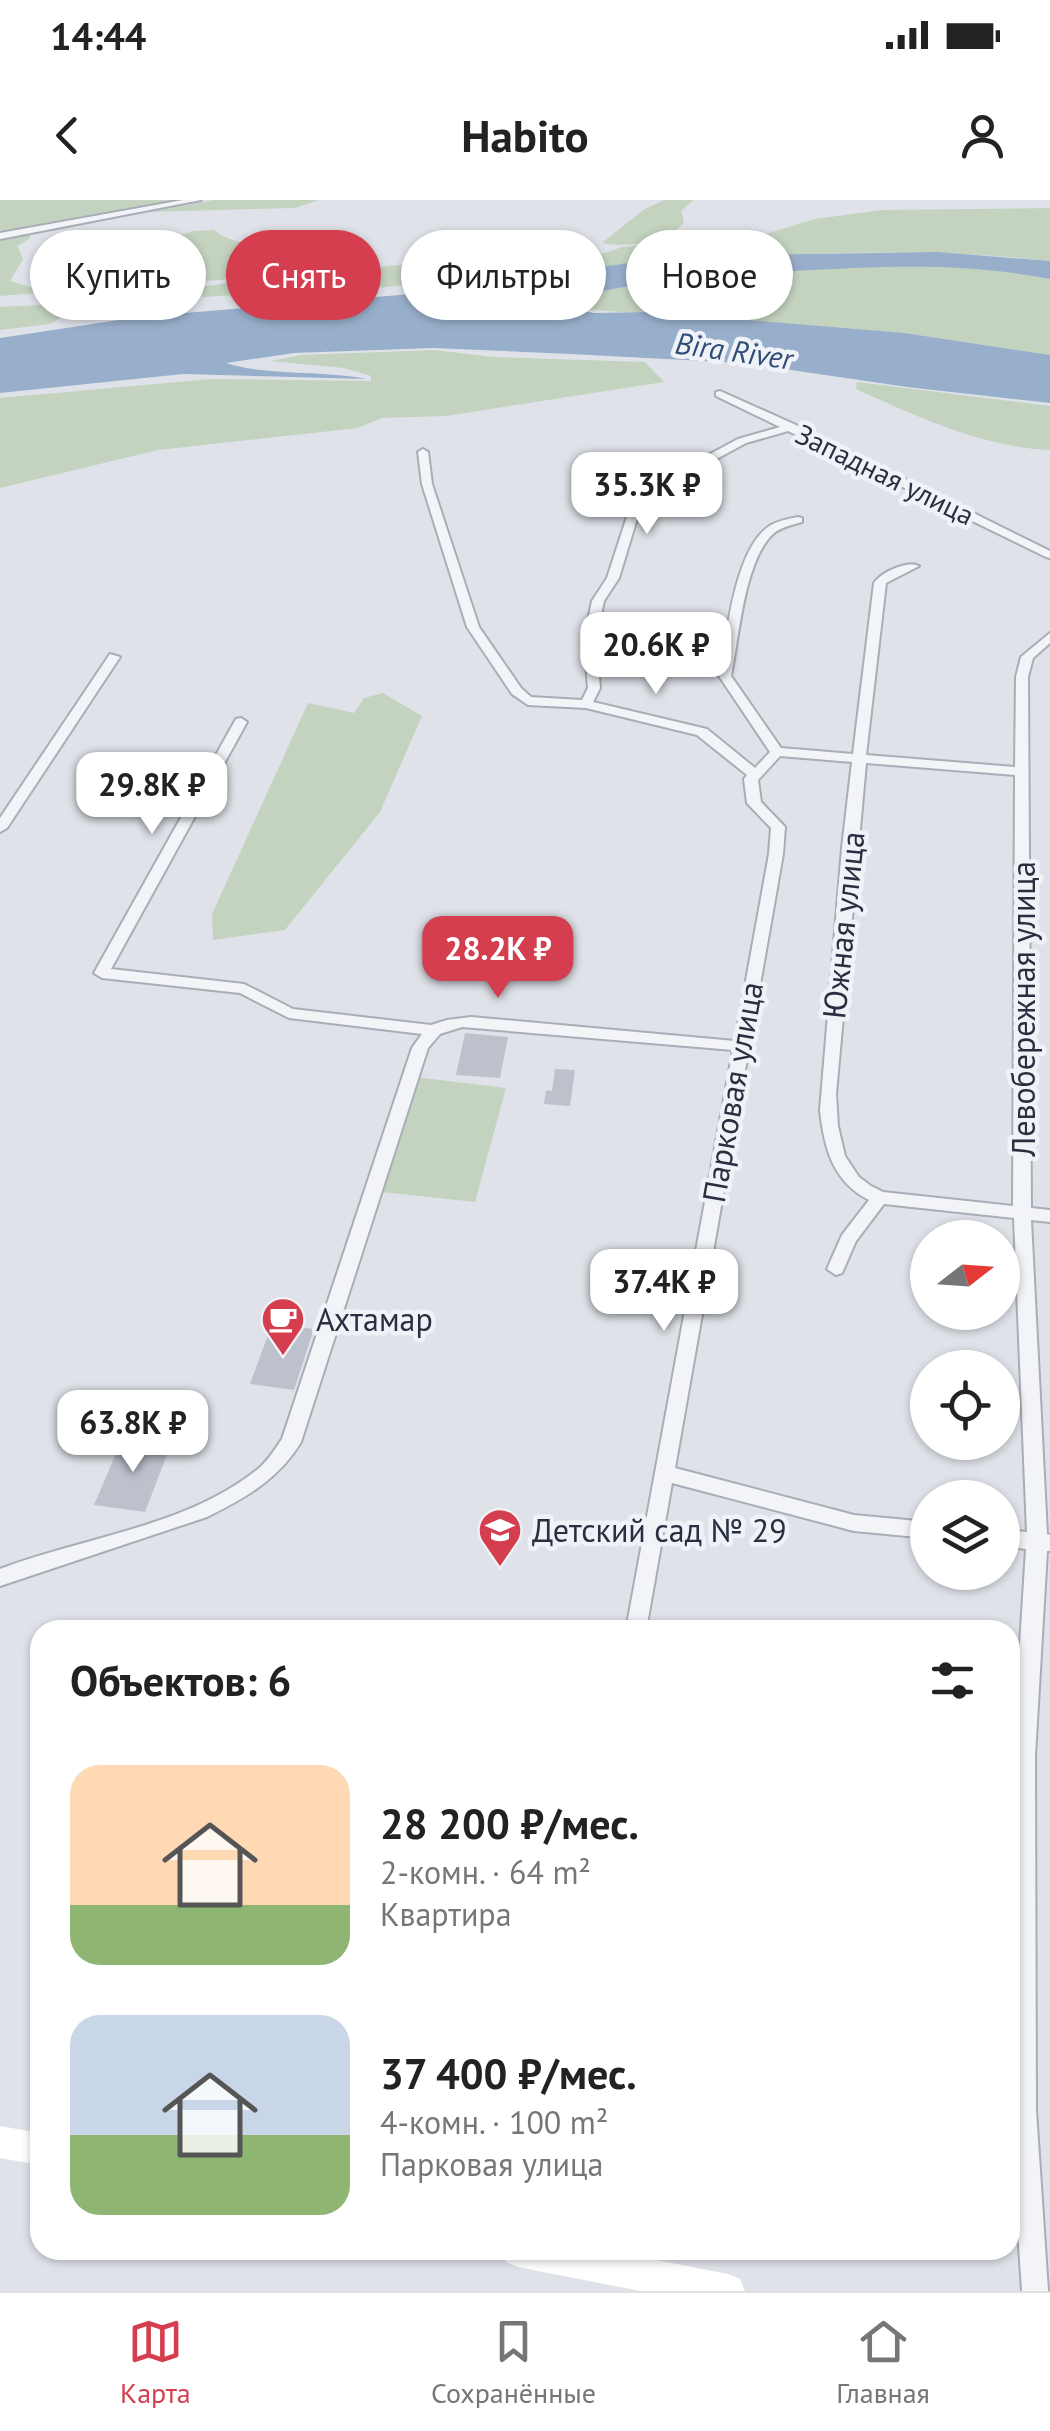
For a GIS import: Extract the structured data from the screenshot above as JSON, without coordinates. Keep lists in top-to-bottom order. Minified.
{"streets":{"street":["Западная улица","Южная улица","Левобережная улица","Парковая улица"]},"water":["Bira River"],"places":{"cafe":["Ахтамар"],"school or university":["Детский сад № 29"]},"north":"right","page":{"status":"14:44","header":"Habito","chip":["Купить","Снять","Фильтры","Новое"],"price":["35.3K ₽","20.6K ₽","29.8K ₽","28.2K ₽","37.4K ₽","63.8K ₽"],"heading":"Объектов: 6","list":[{"name":"28 200 ₽/мес.","note":"2-комн. · 64 m² · Квартира"},{"name":"37 400 ₽/мес.","note":"4-комн. · 100 m² · Парковая улица"}],"tabs":["Карта","Сохранённые","Главная"]}}
